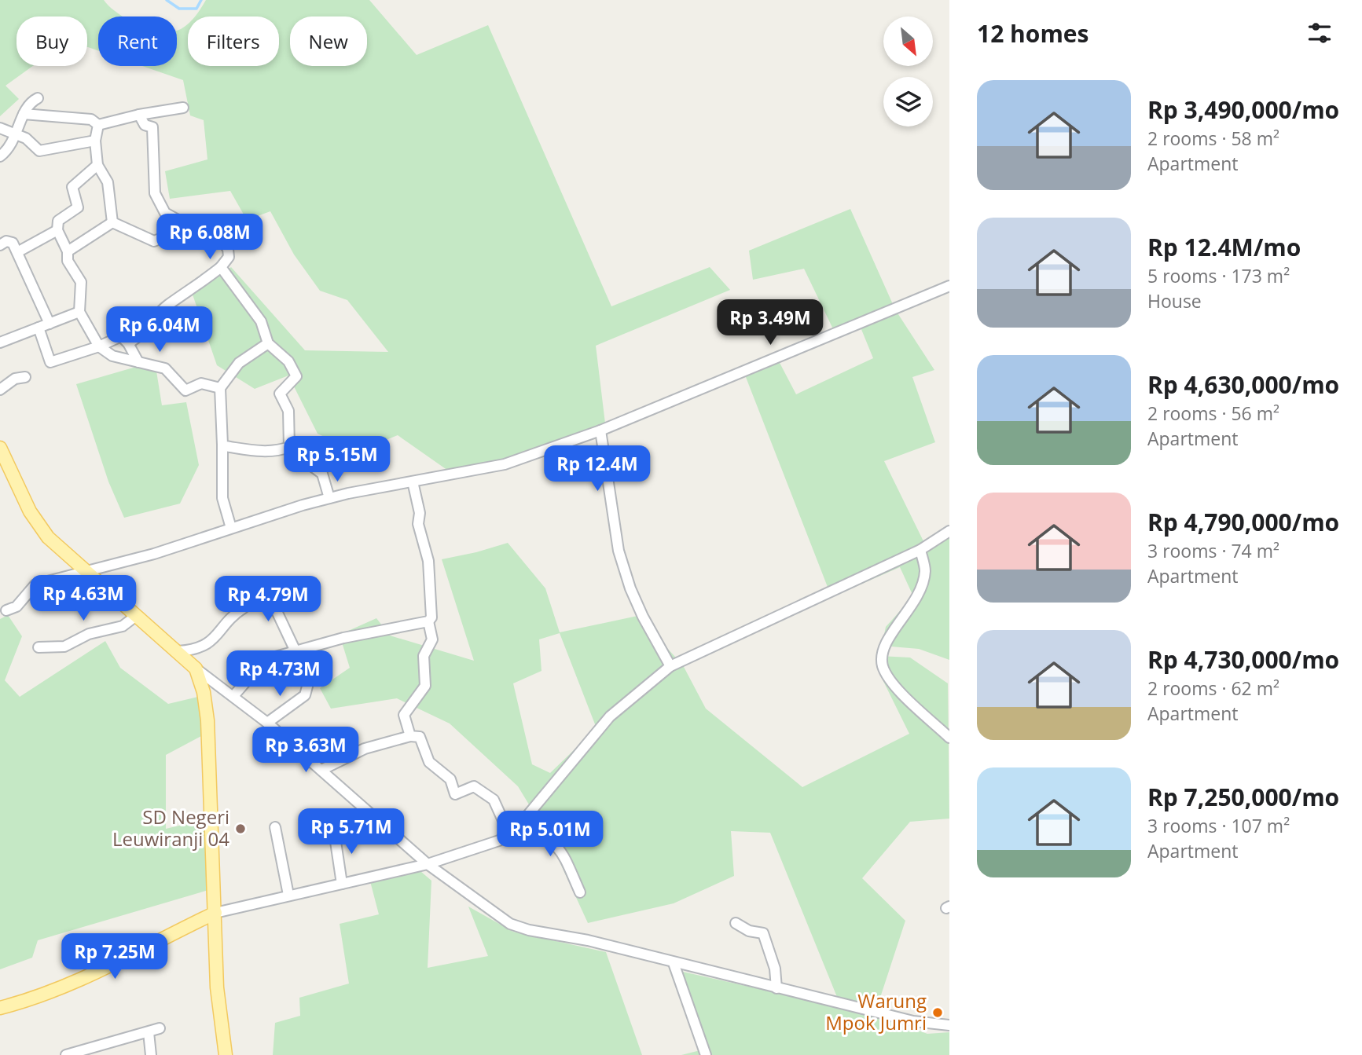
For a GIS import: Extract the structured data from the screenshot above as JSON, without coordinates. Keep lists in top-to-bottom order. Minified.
{"places":["SD Negeri Leuwiranji 04","Warung Mpok Jumri"],"north":"bottom right","page":{"heading":"12 homes","chip":["Buy","Rent","Filters","New"],"list":[{"name":"Rp 3,490,000/mo","note":"2 rooms · 58 m² · Apartment"},{"name":"Rp 12.4M/mo","note":"5 rooms · 173 m² · House"},{"name":"Rp 4,630,000/mo","note":"2 rooms · 56 m² · Apartment"},{"name":"Rp 4,790,000/mo","note":"3 rooms · 74 m² · Apartment"},{"name":"Rp 4,730,000/mo","note":"2 rooms · 62 m² · Apartment"},{"name":"Rp 7,250,000/mo","note":"3 rooms · 107 m² · Apartment"}],"price":["Rp 6.08M","Rp 3.49M","Rp 6.04M","Rp 5.15M","Rp 12.4M","Rp 4.63M","Rp 4.79M","Rp 4.73M","Rp 3.63M","Rp 5.71M","Rp 5.01M","Rp 7.25M"]}}
